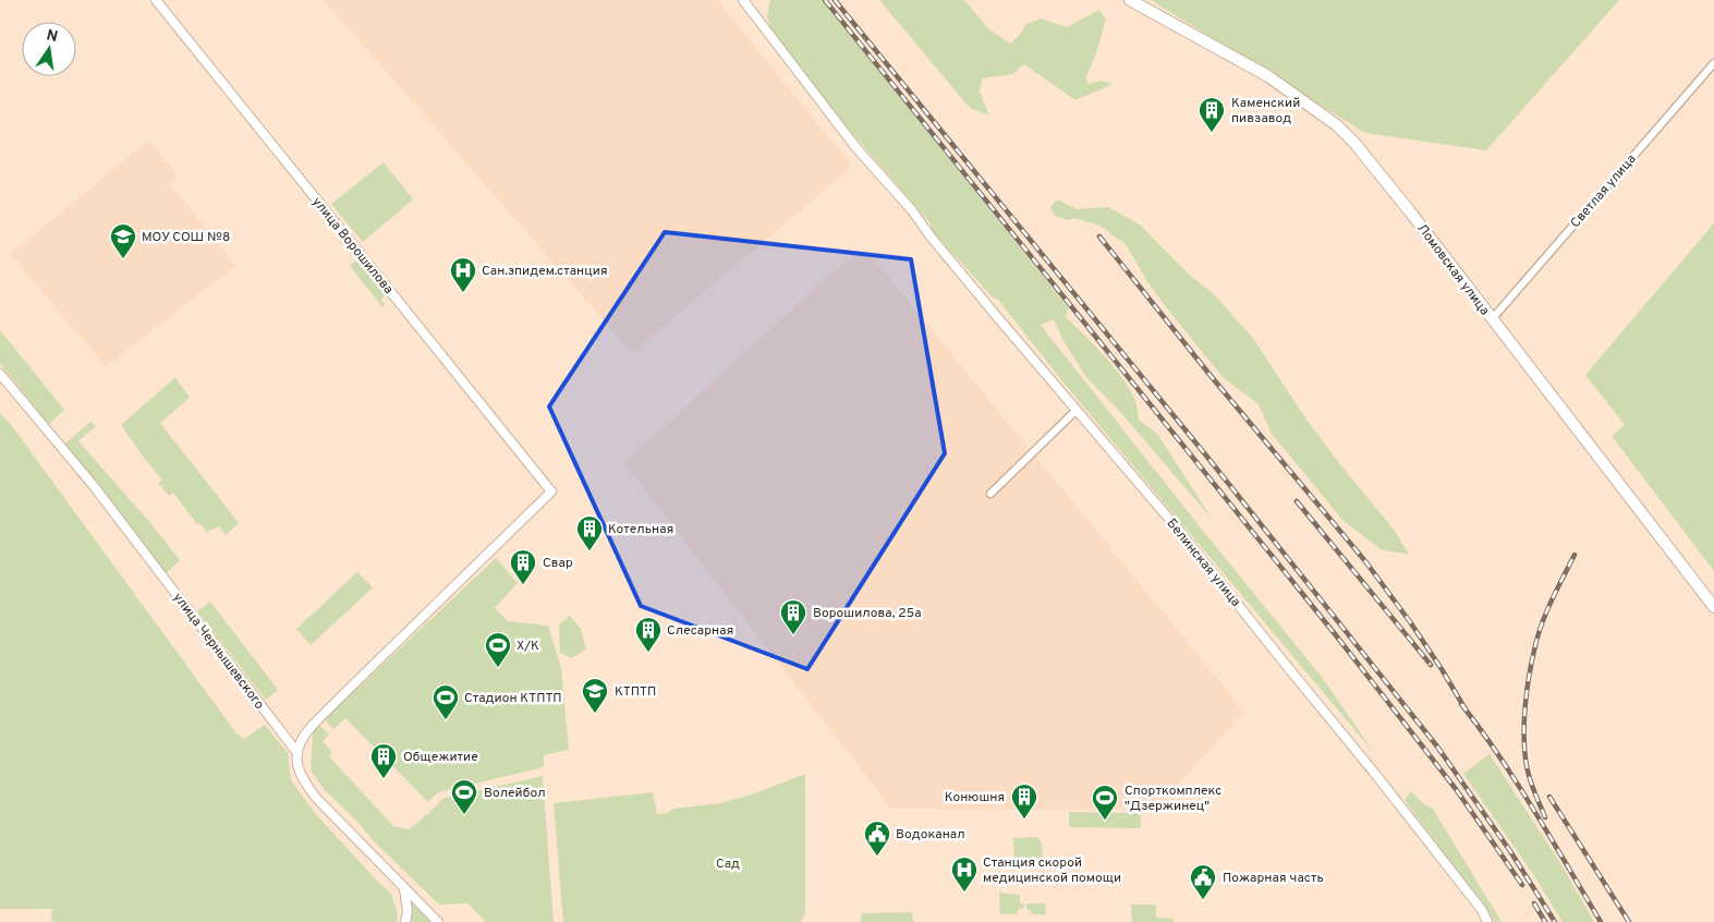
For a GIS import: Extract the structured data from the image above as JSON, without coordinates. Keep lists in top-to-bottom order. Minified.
{"streets":{"main road":["Ломовская улица"],"street":["Светлая улица","улица Ворошилова","Белинская улица","улица Чернышевского"]},"crossings":[["Светлая улица","Ломовская улица"],["улица Ворошилова","улица Чернышевского"]],"parks":["Сад"],"places":{"building":["Каменский пивзавод","Котельная","Свар","Ворошилова, 25а","Слесарная","Общежитие","Конюшня"],"school or university":["МОУ СОШ №8","КТПТП"],"hospital":["Сан.эпидем.станция","Станция скорой медицинской помощи"],"sports":["Х/К","Стадион КТПТП","Волейбол","Спорткомплекс \"Дзержинец\""],"public building":["Водоканал","Пожарная часть"]},"north":"top"}
